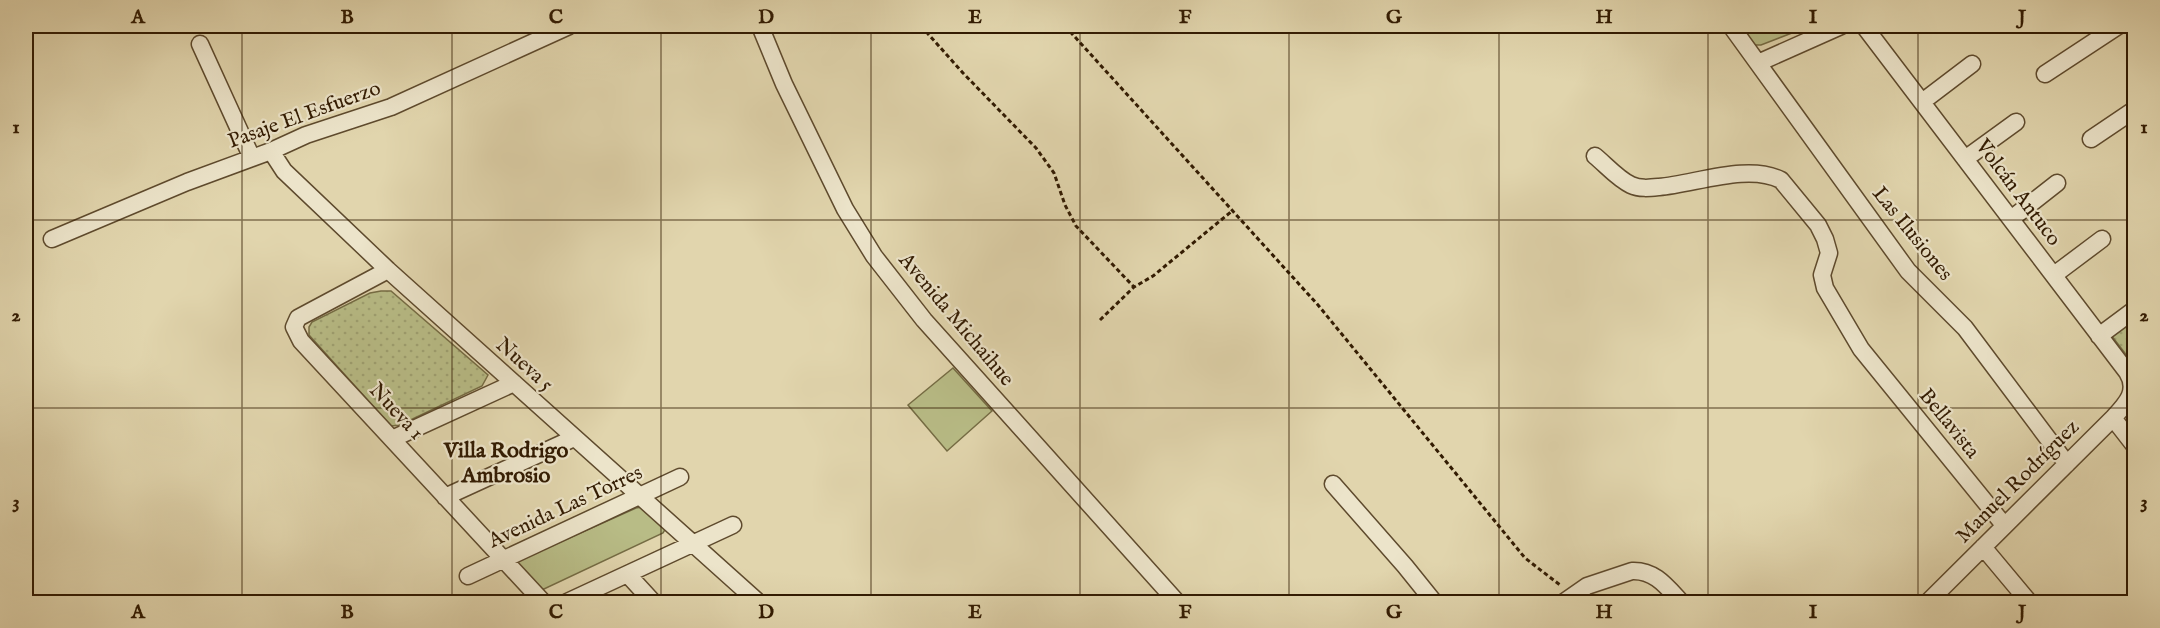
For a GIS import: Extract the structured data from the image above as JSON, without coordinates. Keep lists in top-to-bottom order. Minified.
{"streets":{"street":["Pasaje El Esfuerzo","Volcán Antuco","Las Ilusiones","Avenida Michaihue","Nueva 5","Nueva 1","Bellavista","Manuel Rodríguez","Avenida Las Torres"]},"crossings":[["Pasaje El Esfuerzo","Nueva 5"],["Volcán Antuco","Manuel Rodríguez"],["Las Ilusiones","Manuel Rodríguez"],["Nueva 5","Nueva 1"],["Nueva 5","Avenida Las Torres"],["Nueva 1","Avenida Las Torres"],["Bellavista","Manuel Rodríguez"]],"districts":["Villa Rodrigo Ambrosio"],"grid":{"columns":["A","B","C","D","E","F","G","H","I","J"],"rows":["1","2","3"]}}
